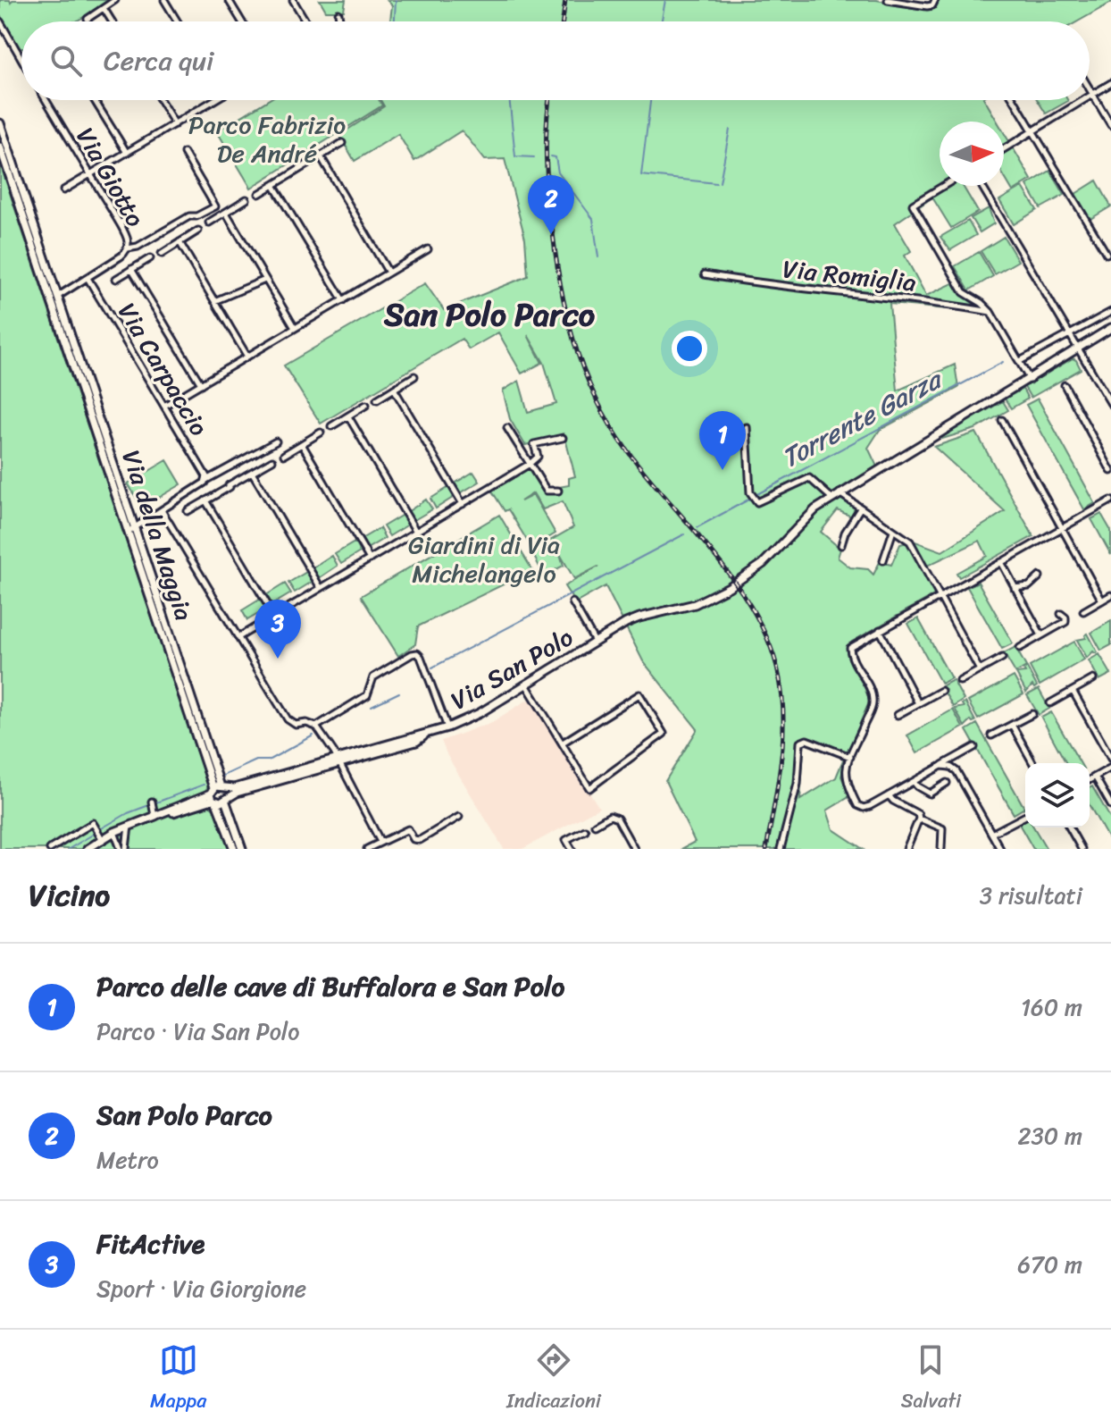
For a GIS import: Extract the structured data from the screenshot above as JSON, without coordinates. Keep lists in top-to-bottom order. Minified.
{"streets":{"main road":["Via della Maggia","Via San Polo"],"street":["Via Giotto","Via Romiglia","Via Carpaccio"]},"crossings":[["Via Giotto","Via Carpaccio"],["Via Giotto","Via della Maggia"],["Via della Maggia","Via San Polo"]],"districts":["San Polo Parco"],"water":["Torrente Garza"],"parks":["Parco Fabrizio De André","Giardini di Via Michelangelo"],"north":"right","page":{"search":"Cerca qui","pins":["2","1","3"],"heading":["Vicino","3 risultati"],"list":[{"mark":"1","name":"Parco delle cave di Buffalora e San Polo","note":"Parco · Via San Polo","value":"160 m"},{"mark":"2","name":"San Polo Parco","note":"Metro","value":"230 m"},{"mark":"3","name":"FitActive","note":"Sport · Via Giorgione","value":"670 m"}],"nav":["Mappa","Indicazioni","Salvati"]}}
